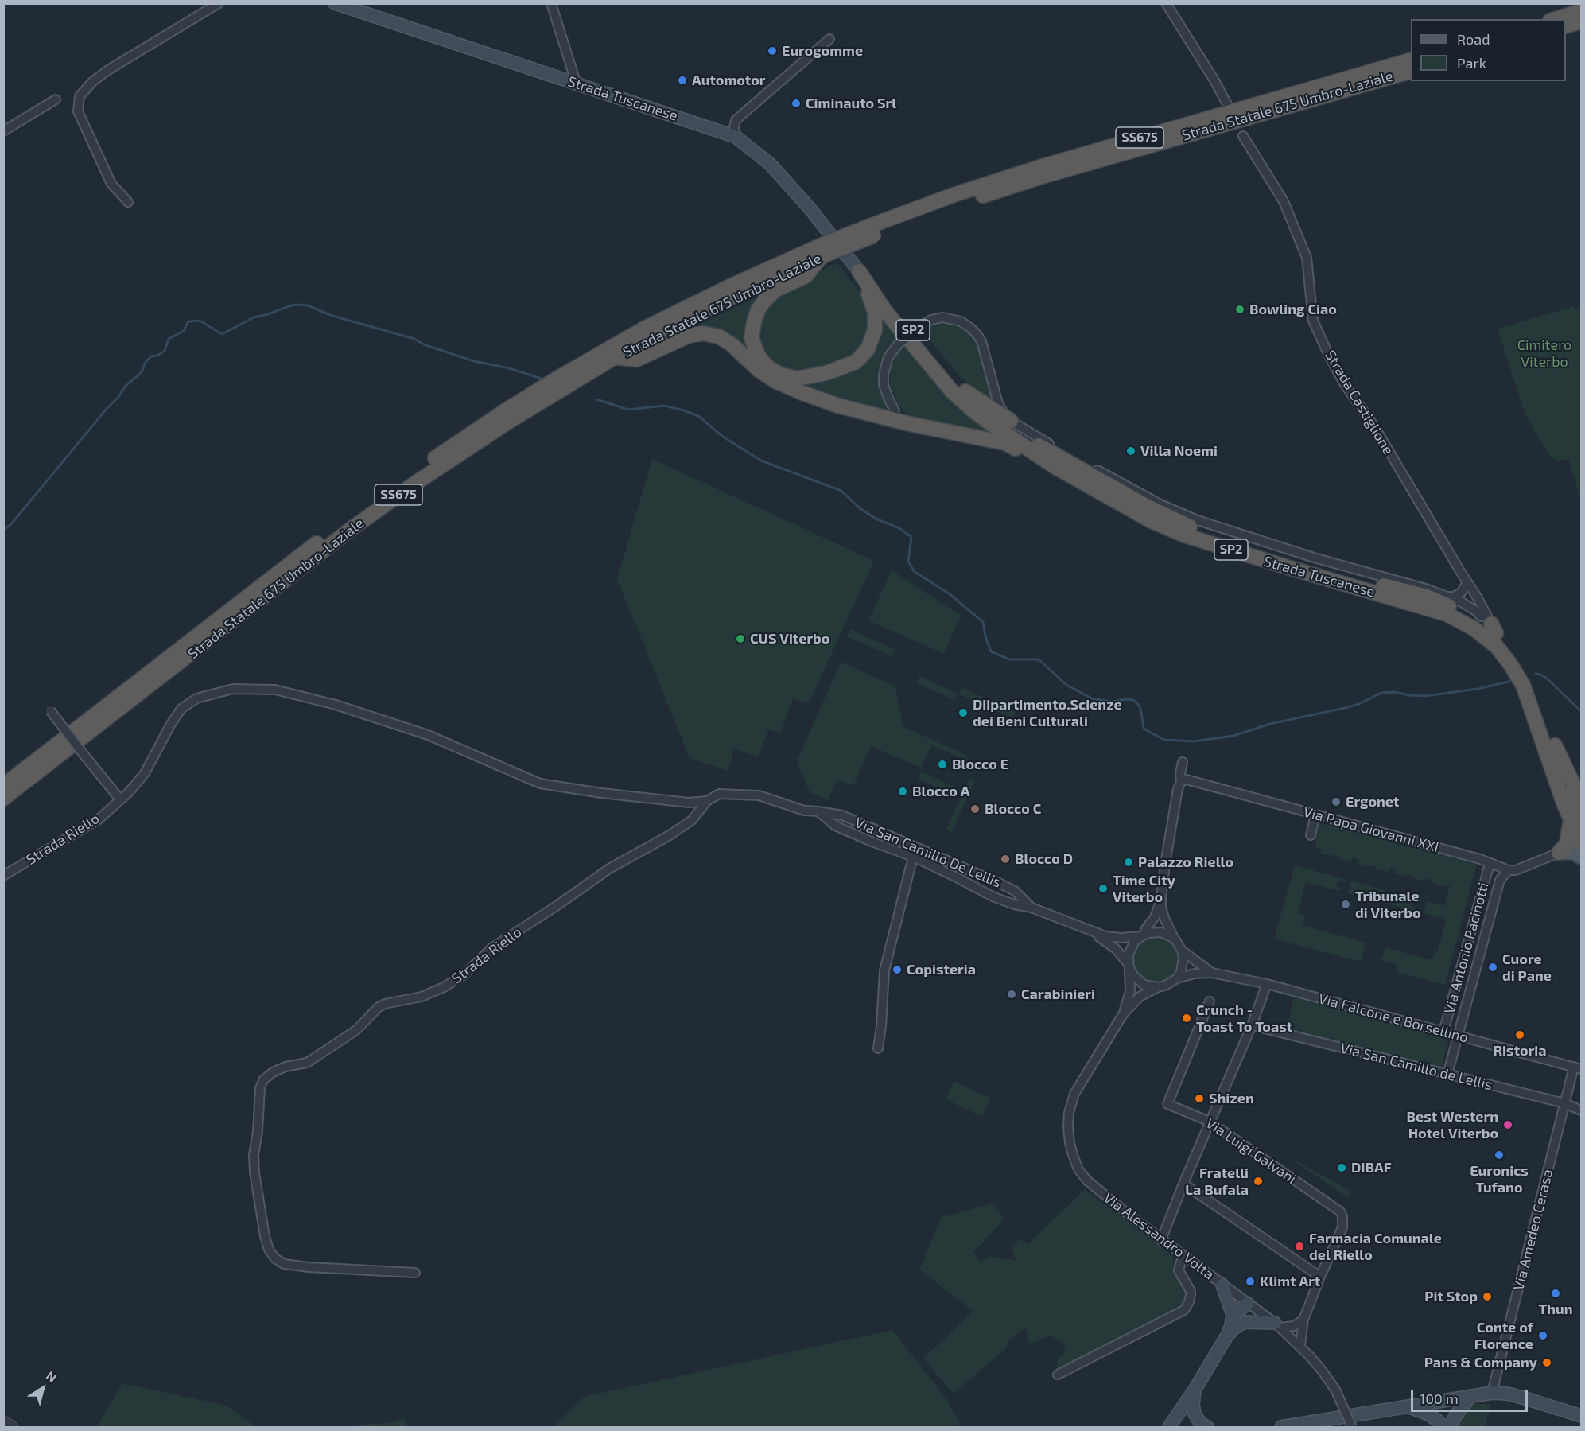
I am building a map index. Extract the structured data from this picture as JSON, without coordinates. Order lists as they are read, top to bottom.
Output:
{
  "streets": {
    "highway": [
      "Strada Tuscanese",
      "Strada Statale 675 Umbro-Laziale",
      "SS675",
      "SP2"
    ],
    "street": [
      "Strada Castiglione",
      "Via Papa Giovanni XXI",
      "Strada Riello",
      "Via San Camillo De Lellis",
      "Via Antonio Pacinotti",
      "Via Falcone e Borsellino",
      "Via San Camillo de Lellis",
      "Via Luigi Galvani",
      "Via Amedeo Cerasa",
      "Via Alessandro Volta"
    ]
  },
  "crossings": [
    ["Strada Tuscanese", "SP2"],
    ["Strada Tuscanese", "Strada Castiglione"],
    ["Via Papa Giovanni XXI", "Via Antonio Pacinotti"],
    ["Strada Riello", "Via San Camillo De Lellis"],
    ["Via San Camillo De Lellis", "Via Falcone e Borsellino"],
    ["Via San Camillo De Lellis", "Via Alessandro Volta"],
    ["Via Antonio Pacinotti", "Via Falcone e Borsellino"],
    ["Via Antonio Pacinotti", "Via San Camillo de Lellis"],
    ["Via Falcone e Borsellino", "Via Amedeo Cerasa"],
    ["Via Falcone e Borsellino", "Via Alessandro Volta"],
    ["Via San Camillo de Lellis", "Via Amedeo Cerasa"],
    ["Via Luigi Galvani", "Via Alessandro Volta"]
  ],
  "parks": ["Cimitero Viterbo"],
  "places": [
    "Eurogomme",
    "Automotor",
    "Ciminauto Srl",
    "Bowling Ciao",
    "Villa Noemi",
    "CUS Viterbo",
    "Diipartimento.Scienze dei Beni Culturali",
    "Blocco E",
    "Blocco A",
    "Ergonet",
    "Blocco C",
    "Blocco D",
    "Palazzo Riello",
    "Time City Viterbo",
    "Tribunale di Viterbo",
    "Cuore di Pane",
    "Copisteria",
    "Carabinieri",
    "Crunch - Toast To Toast",
    "Ristoria",
    "Shizen",
    "Best Western Hotel Viterbo",
    "Euronics Tufano",
    "DIBAF",
    "Fratelli La Bufala",
    "Farmacia Comunale del Riello",
    "Klimt Art",
    "Thun",
    "Pit Stop",
    "Conte of Florence",
    "Pans & Company"
  ],
  "legend": ["Road", "Park"],
  "scale_bar": "100 m",
  "north": "top right"
}
